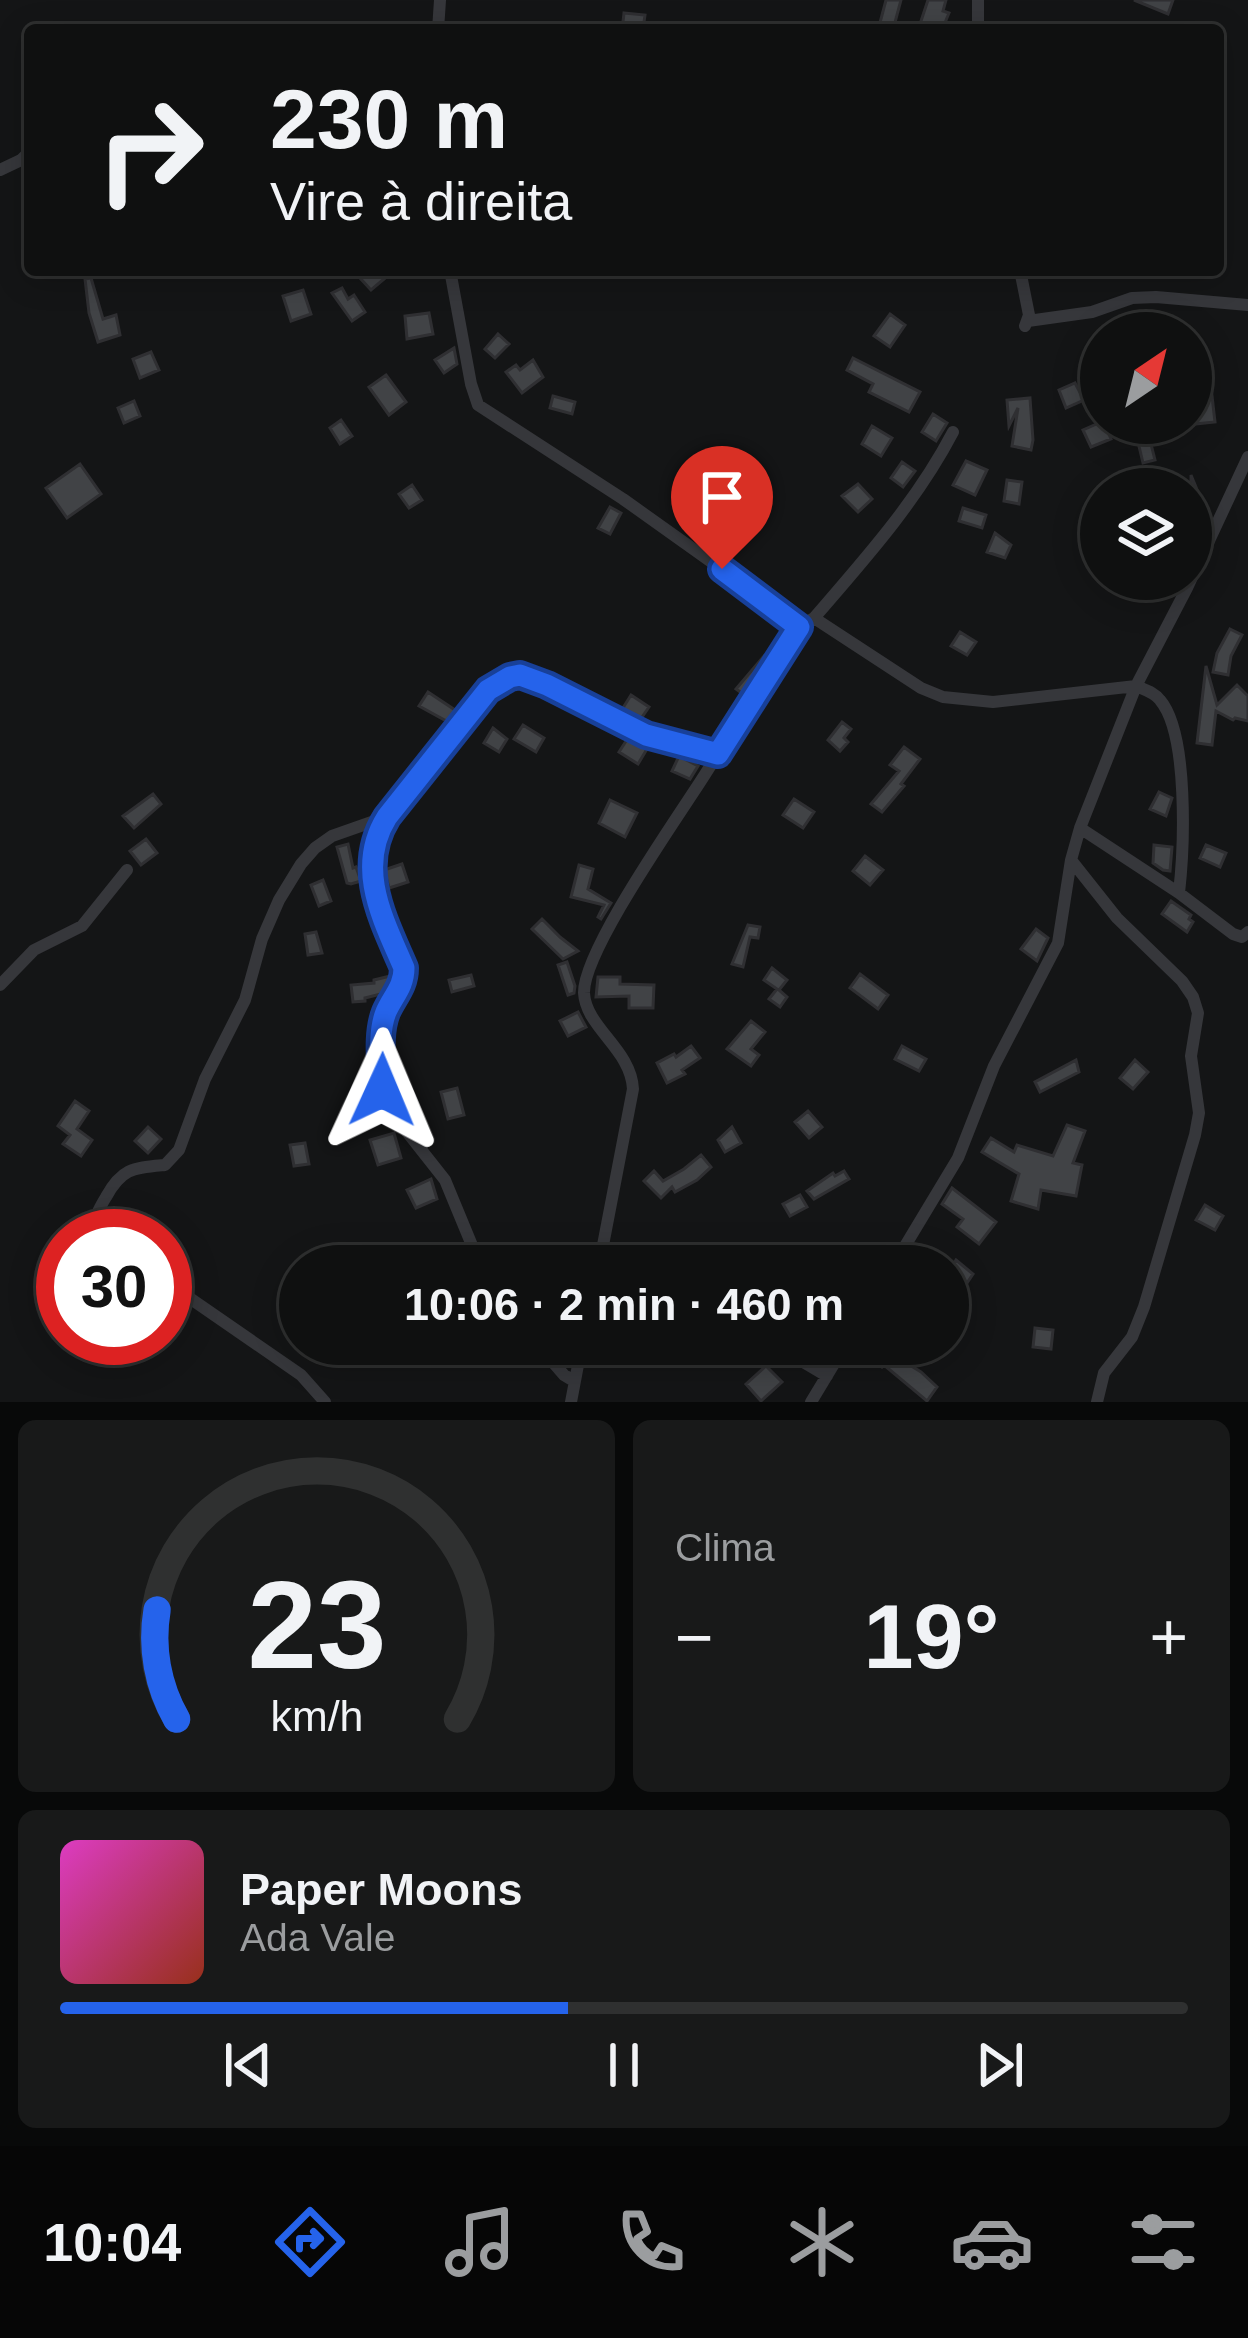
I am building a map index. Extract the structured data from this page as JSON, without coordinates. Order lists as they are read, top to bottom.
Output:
{
  "north": "top right",
  "page": {
    "turn": ["230 m", "Vire à direita"],
    "limit": "30",
    "trip": "10:06 · 2 min · 460 m",
    "tile": "Clima",
    "heat": ["−", "19°", "+"],
    "song": ["Paper Moons", "Ada Vale"],
    "tabs": "10:04",
    "gauge": ["23", "km/h"]
  }
}
